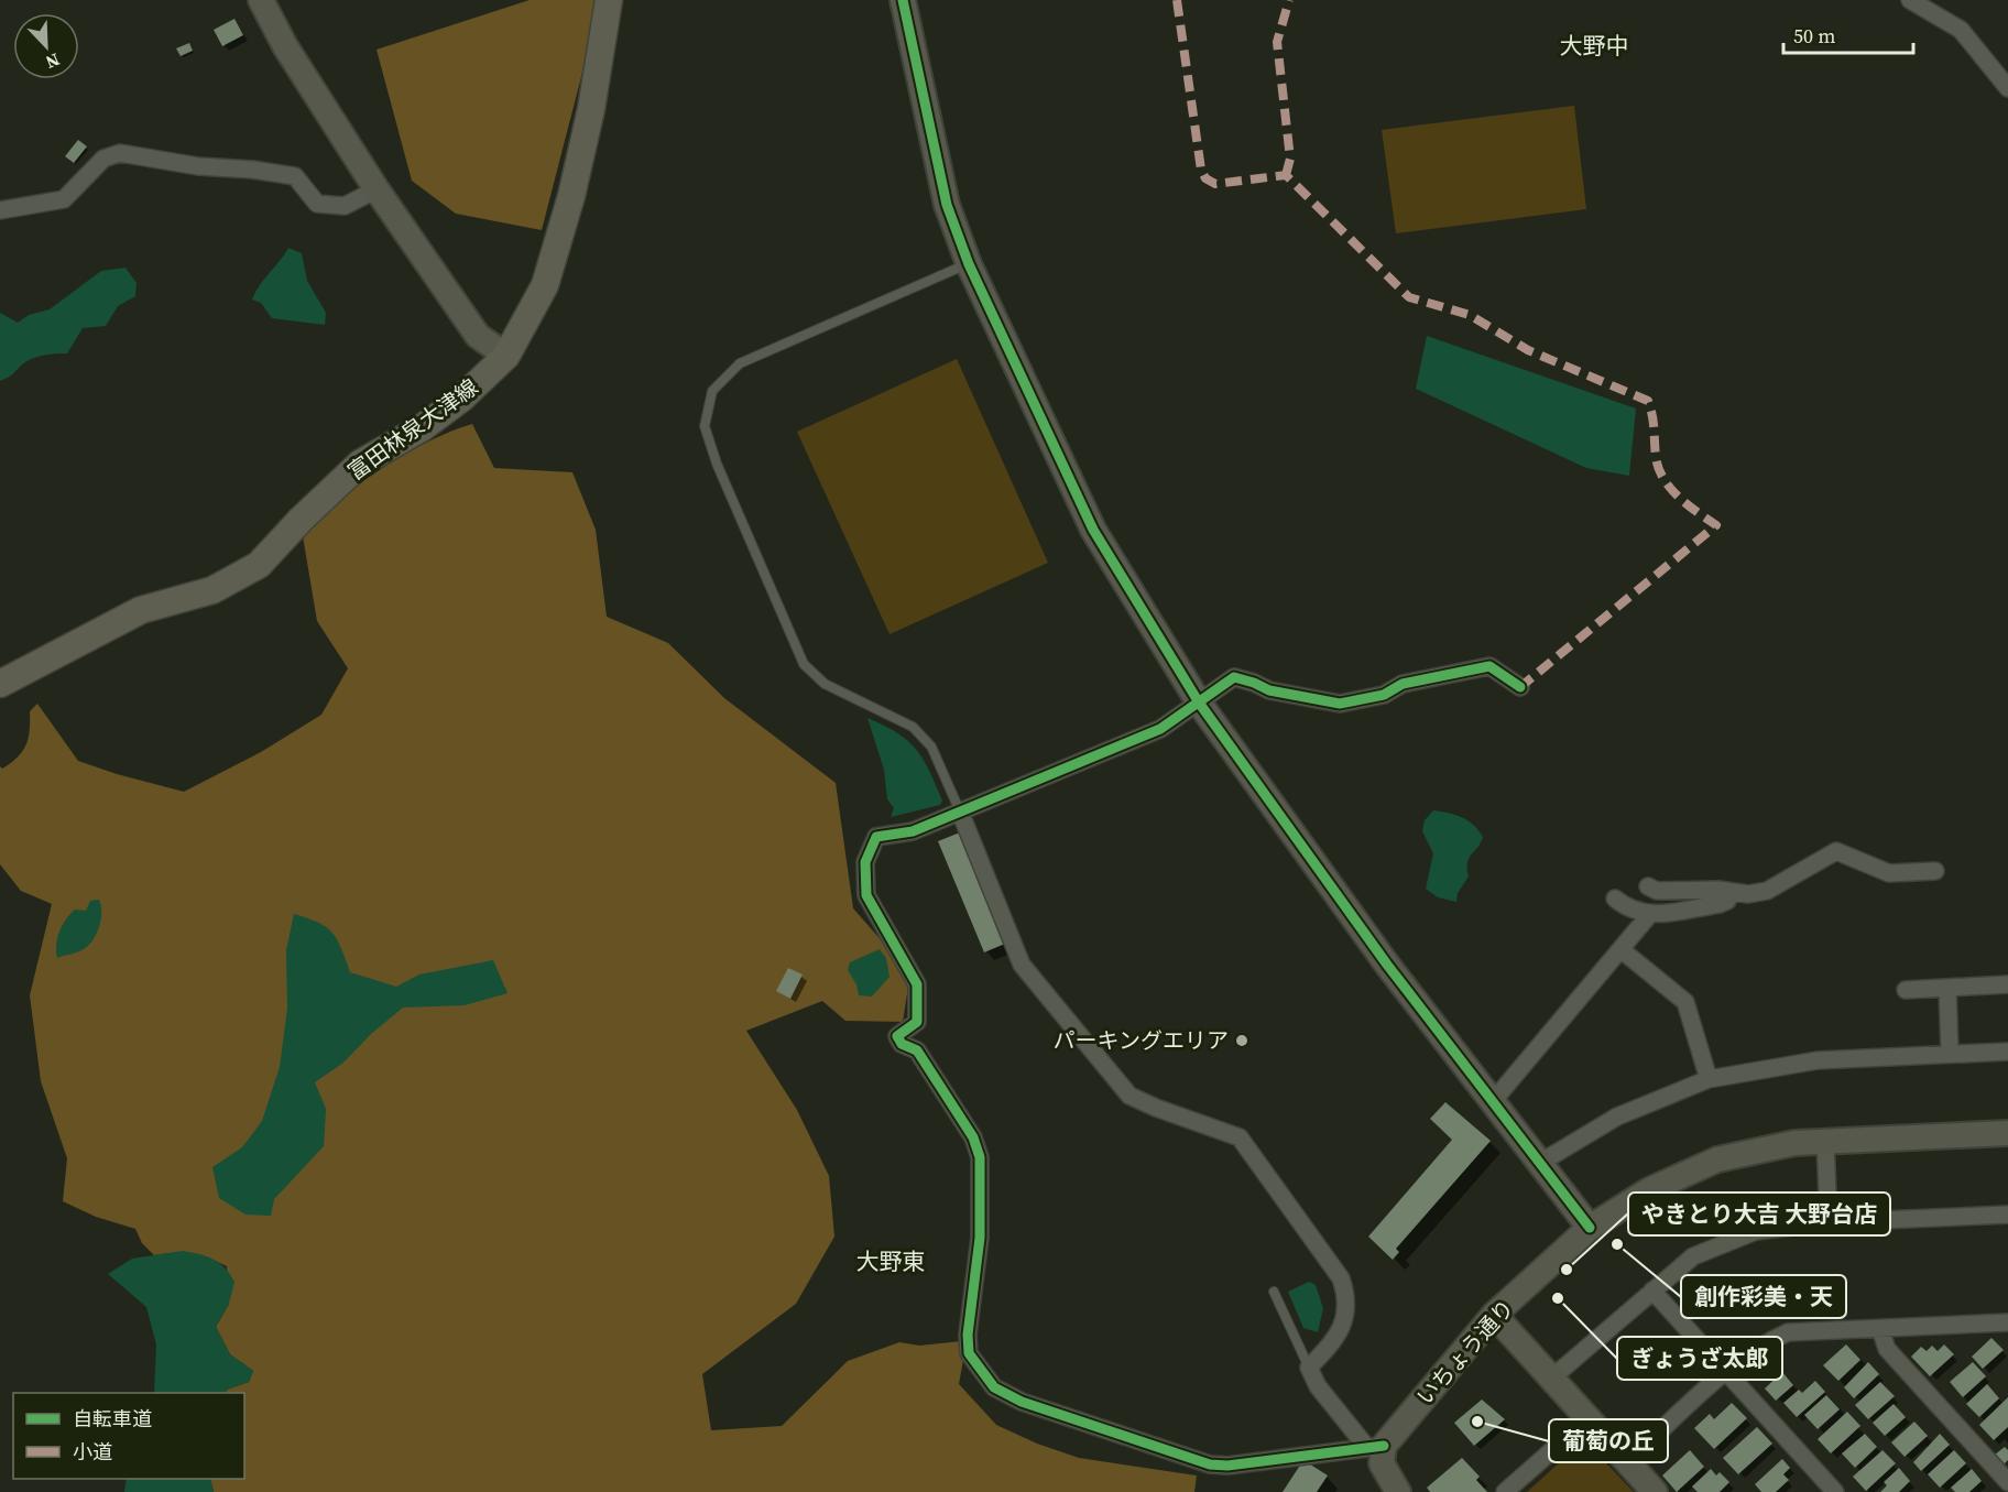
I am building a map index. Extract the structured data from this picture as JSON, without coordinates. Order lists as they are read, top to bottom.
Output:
{
  "streets": {
    "main road": ["富田林泉大津線"],
    "street": ["いちょう通り"]
  },
  "districts": ["大野中", "大野東"],
  "places": [
    "パーキングエリア",
    "創作彩美・天",
    "やきとり大吉 大野台店",
    "ぎょうざ太郎",
    "葡萄の丘"
  ],
  "legend": ["自転車道", "小道"],
  "scale_bar": "50 m",
  "north": "bottom right"
}
